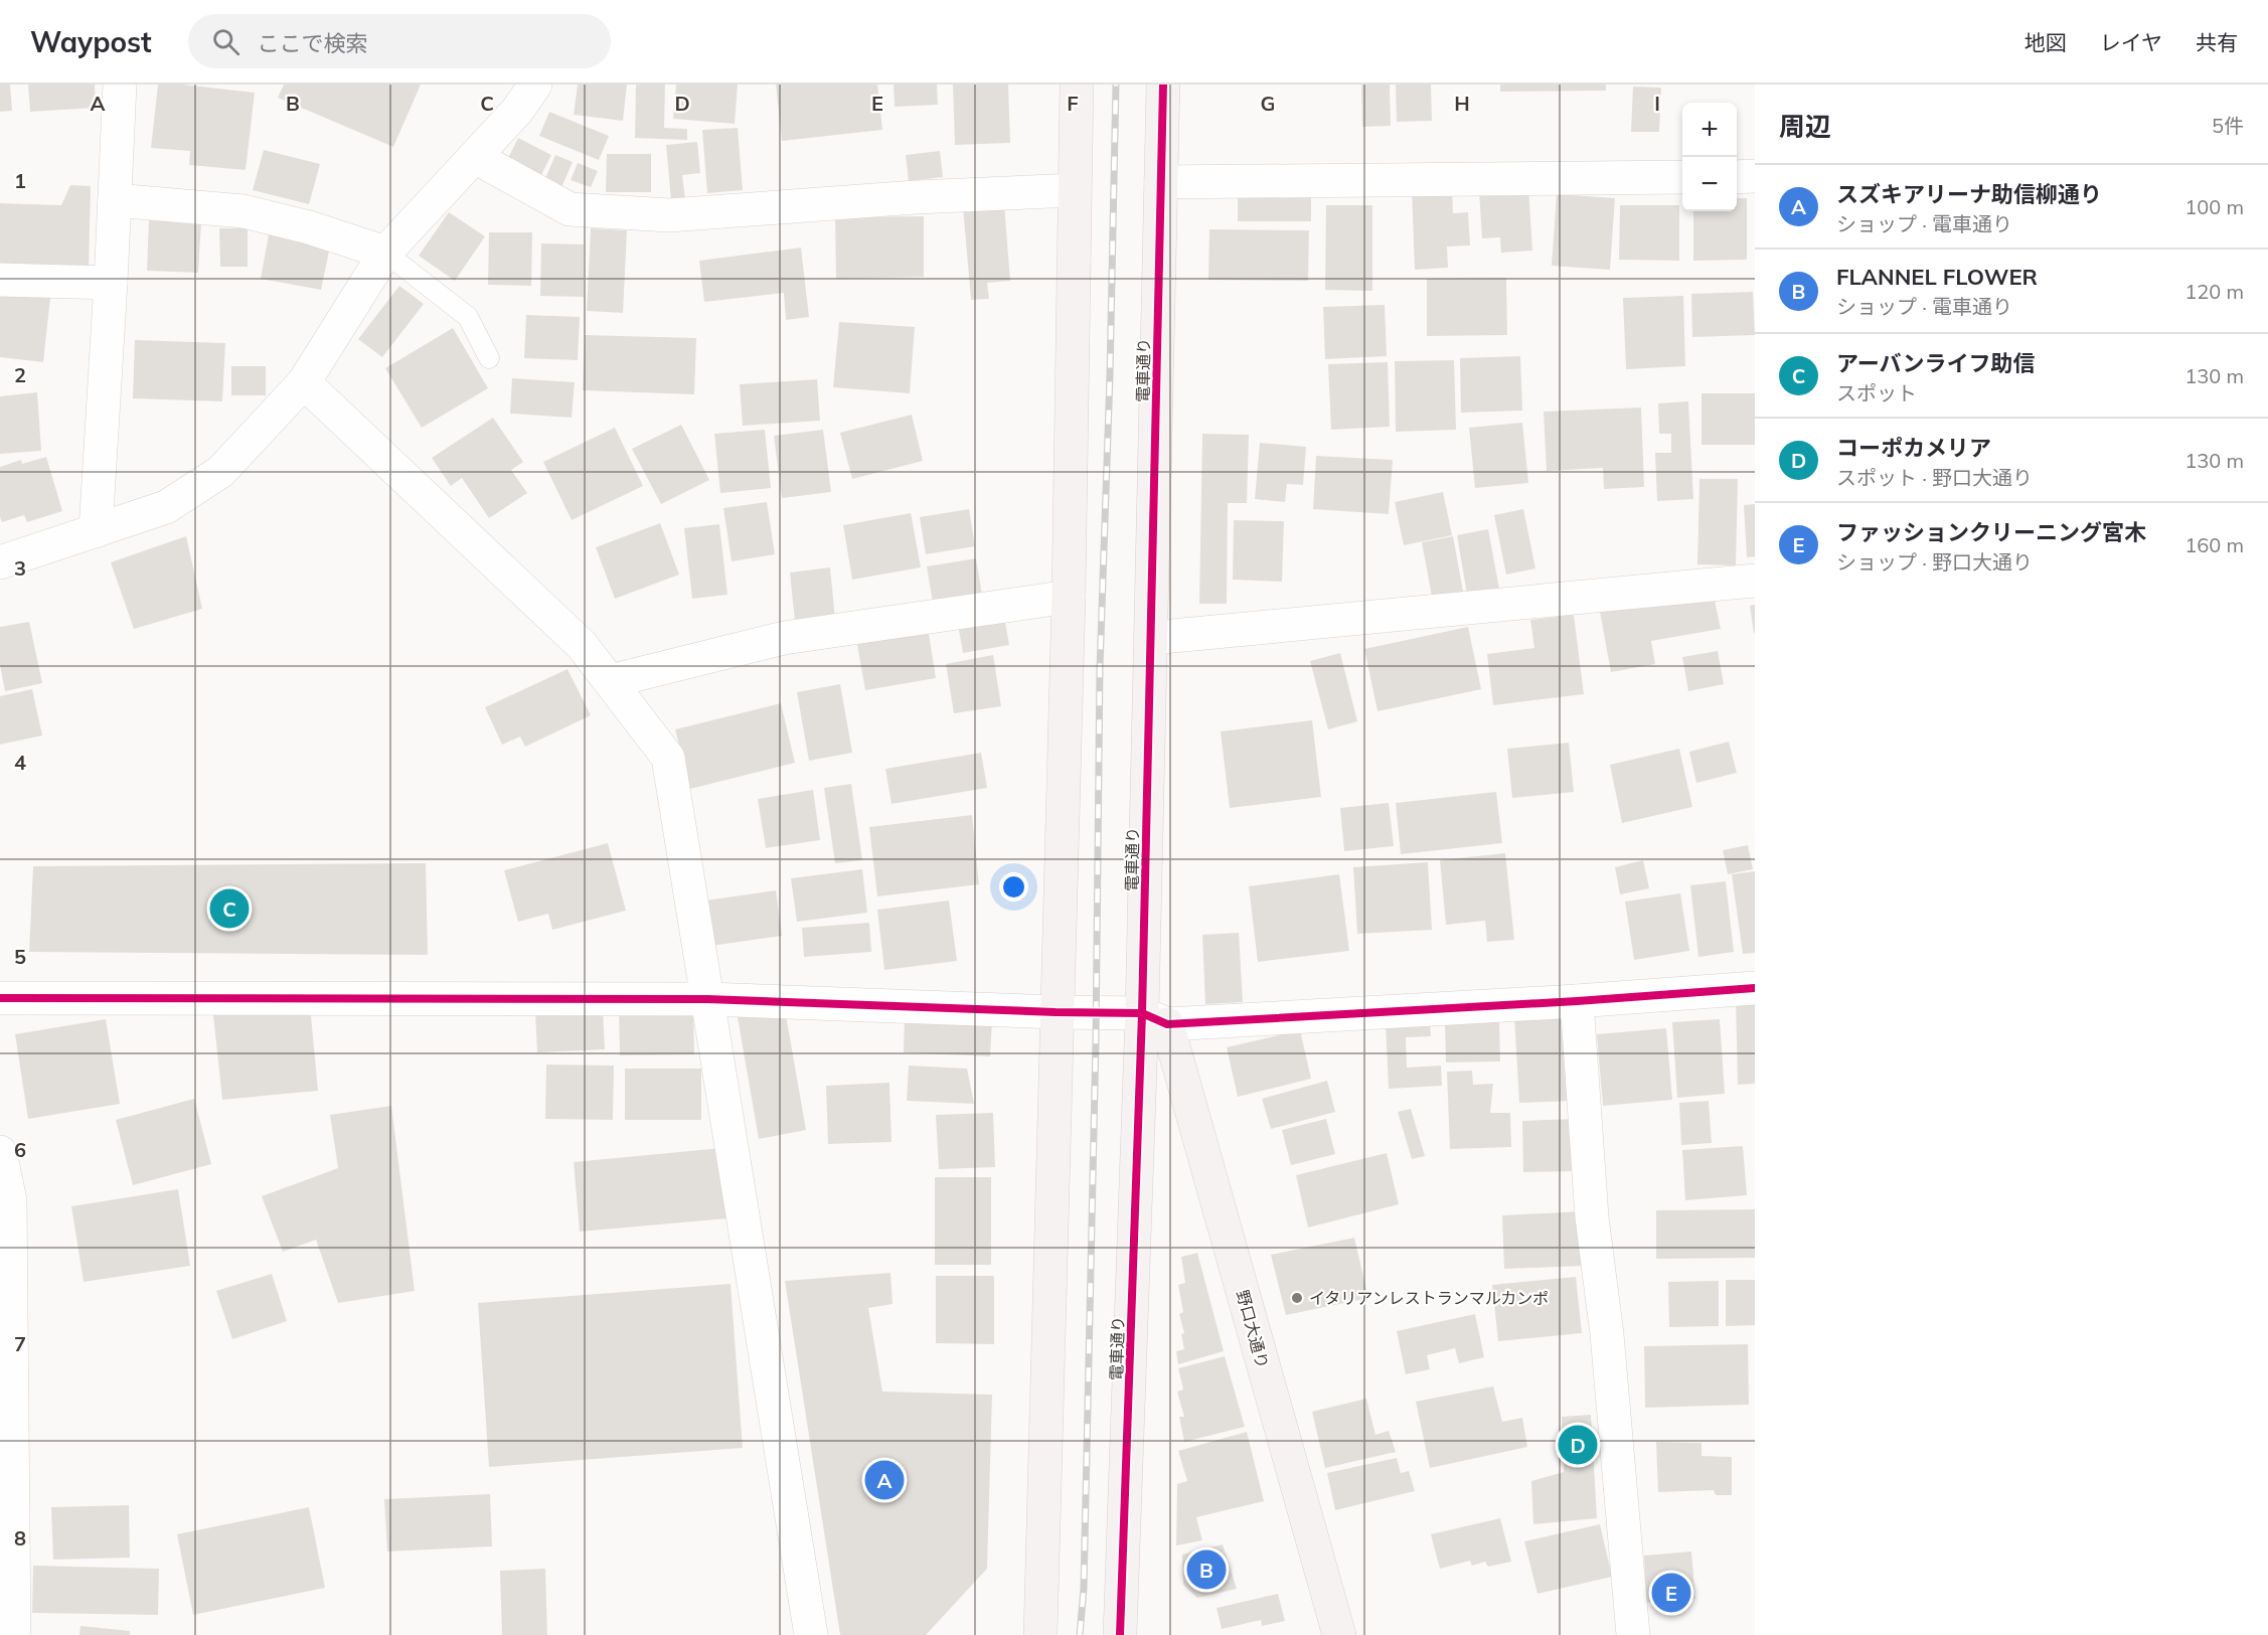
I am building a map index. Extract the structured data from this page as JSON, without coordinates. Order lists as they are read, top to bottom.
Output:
{
  "streets": {
    "street": ["電車通り", "野口大通り"]
  },
  "crossings": [
    ["電車通り", "野口大通り"]
  ],
  "places": ["イタリアンレストランマルカンポ"],
  "page": {
    "header": "Waypost",
    "search": "ここで検索",
    "nav": ["地図", "レイヤ", "共有"],
    "heading": ["周辺", "5件"],
    "map_buttons": ["+", "−"],
    "list": [
      {
        "mark": "A",
        "name": "スズキアリーナ助信柳通り",
        "note": "ショップ · 電車通り",
        "value": "100 m"
      },
      {
        "mark": "B",
        "name": "FLANNEL FLOWER",
        "note": "ショップ · 電車通り",
        "value": "120 m"
      },
      {
        "mark": "C",
        "name": "アーバンライフ助信",
        "note": "スポット",
        "value": "130 m"
      },
      {
        "mark": "D",
        "name": "コーポカメリア",
        "note": "スポット · 野口大通り",
        "value": "130 m"
      },
      {
        "mark": "E",
        "name": "ファッションクリーニング宮木",
        "note": "ショップ · 野口大通り",
        "value": "160 m"
      }
    ],
    "pins": [
      "C",
      "D",
      "A",
      "B",
      "E"
    ]
  },
  "grid": {
    "columns": [
      "A",
      "B",
      "C",
      "D",
      "E",
      "F",
      "G",
      "H",
      "I"
    ],
    "rows": [
      "1",
      "2",
      "3",
      "4",
      "5",
      "6",
      "7",
      "8"
    ]
  }
}
